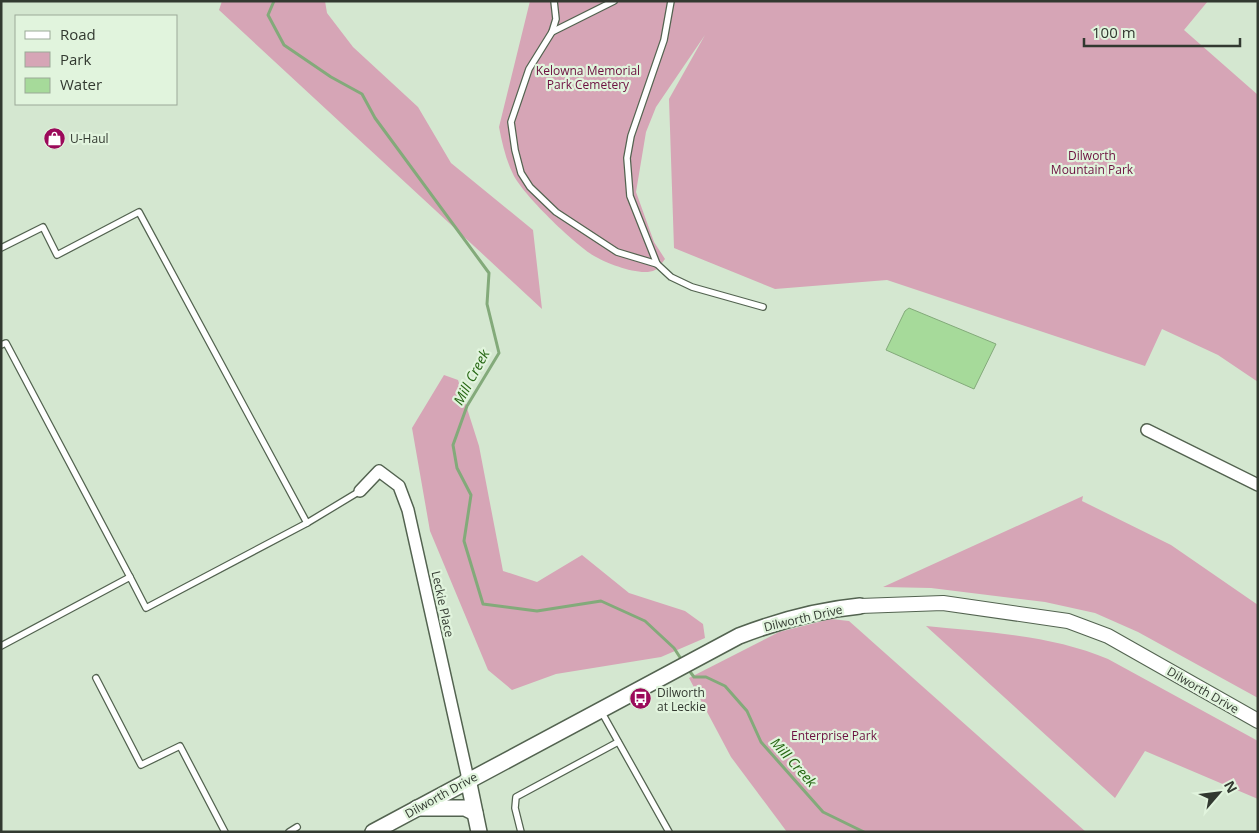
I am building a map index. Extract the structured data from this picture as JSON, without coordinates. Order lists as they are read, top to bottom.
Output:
{
  "streets": {
    "main road": ["Dilworth Drive"],
    "street": ["Leckie Place"]
  },
  "crossings": [
    ["Leckie Place", "Dilworth Drive"]
  ],
  "water": ["Mill Creek"],
  "parks": ["Kelowna Memorial Park Cemetery", "Dilworth Mountain Park", "Enterprise Park"],
  "places": {
    "shop": ["U-Haul"],
    "bus stop": ["Dilworth at Leckie"]
  },
  "legend": ["Road", "Park", "Water"],
  "scale_bar": "100 m",
  "north": "top right"
}
